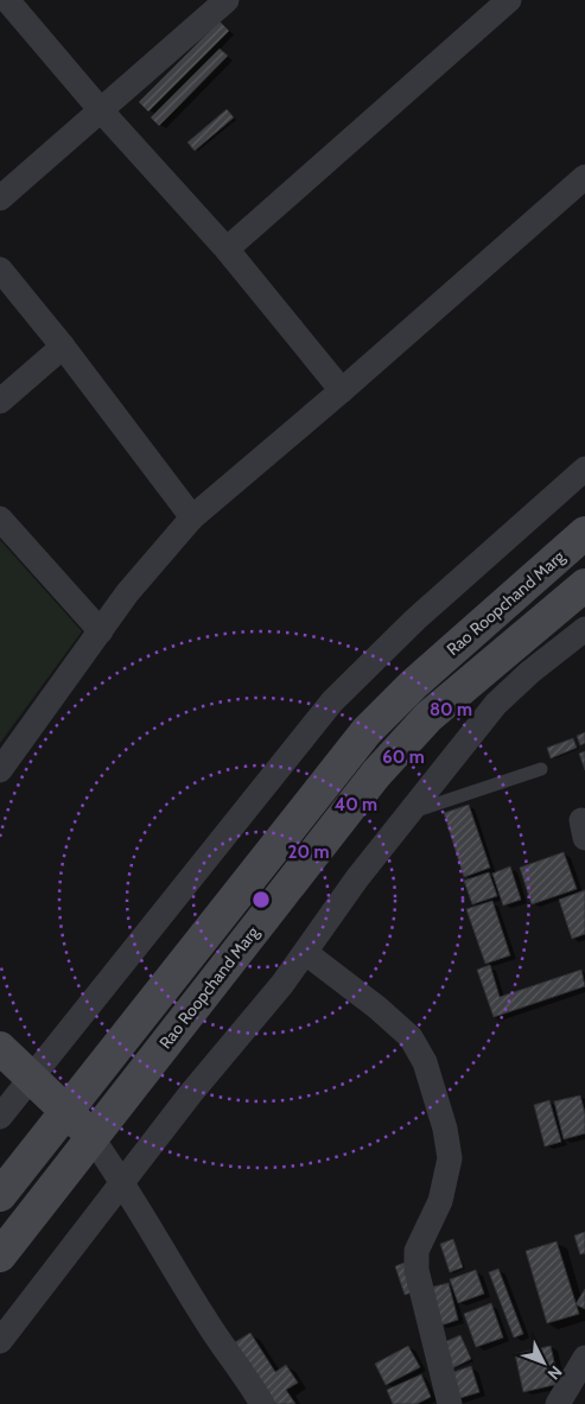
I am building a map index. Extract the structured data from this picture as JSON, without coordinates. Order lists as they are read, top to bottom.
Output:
{
  "streets": {
    "main road": ["Rao Roopchand Marg"]
  },
  "north": "bottom right",
  "rings": [
    "80 m",
    "60 m",
    "40 m",
    "20 m"
  ]
}
